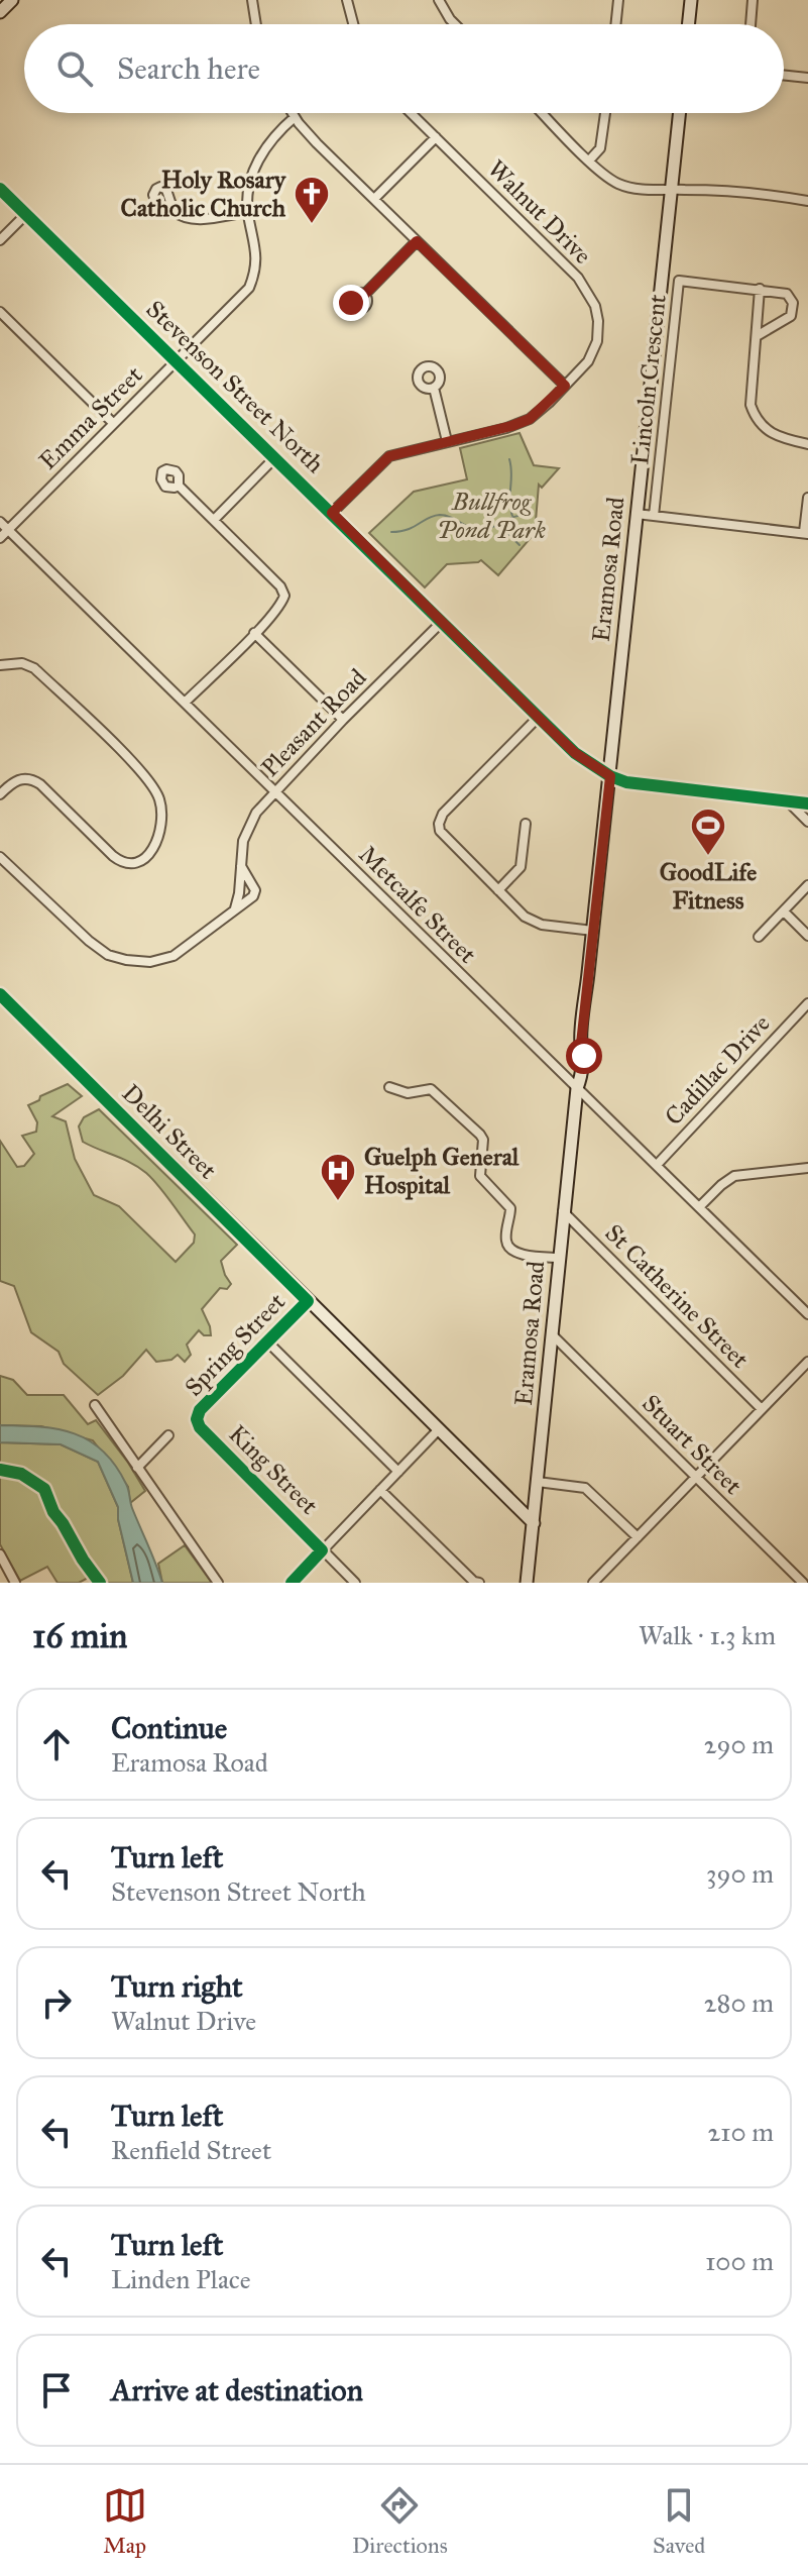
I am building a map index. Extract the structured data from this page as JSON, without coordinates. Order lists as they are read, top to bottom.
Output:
{
  "streets": {
    "main road": ["Stevenson Street North", "Eramosa Road", "Delhi Street"],
    "street": [
      "Walnut Drive",
      "Lincoln Crescent",
      "Emma Street",
      "Pleasant Road",
      "Metcalfe Street",
      "Cadillac Drive",
      "St Catherine Street",
      "Spring Street",
      "Stuart Street",
      "King Street"
    ]
  },
  "crossings": [
    ["Walnut Drive", "Stevenson Street North"],
    ["Stevenson Street North", "Emma Street"],
    ["Stevenson Street North", "Eramosa Road"],
    ["Stevenson Street North", "Pleasant Road"],
    ["Emma Street", "Metcalfe Street"],
    ["Eramosa Road", "Metcalfe Street"],
    ["Eramosa Road", "Delhi Street"],
    ["Eramosa Road", "St Catherine Street"],
    ["Eramosa Road", "Stuart Street"],
    ["Pleasant Road", "Metcalfe Street"],
    ["Metcalfe Street", "Cadillac Drive"],
    ["Delhi Street", "Spring Street"],
    ["Spring Street", "King Street"]
  ],
  "parks": ["Bullfrog Pond Park"],
  "places": {
    "church": ["Holy Rosary Catholic Church"],
    "sports": ["GoodLife Fitness"],
    "hospital": ["Guelph General Hospital"]
  },
  "page": {
    "search": "Search here",
    "heading": ["16 min", "Walk · 1.3 km"],
    "list": [
      ["Continue", "Eramosa Road", "290 m"],
      ["Turn left", "Stevenson Street North", "390 m"],
      ["Turn right", "Walnut Drive", "280 m"],
      ["Turn left", "Renfield Street", "210 m"],
      ["Turn left", "Linden Place", "100 m"],
      "Arrive at destination"
    ],
    "nav": ["Map", "Directions", "Saved"]
  }
}
